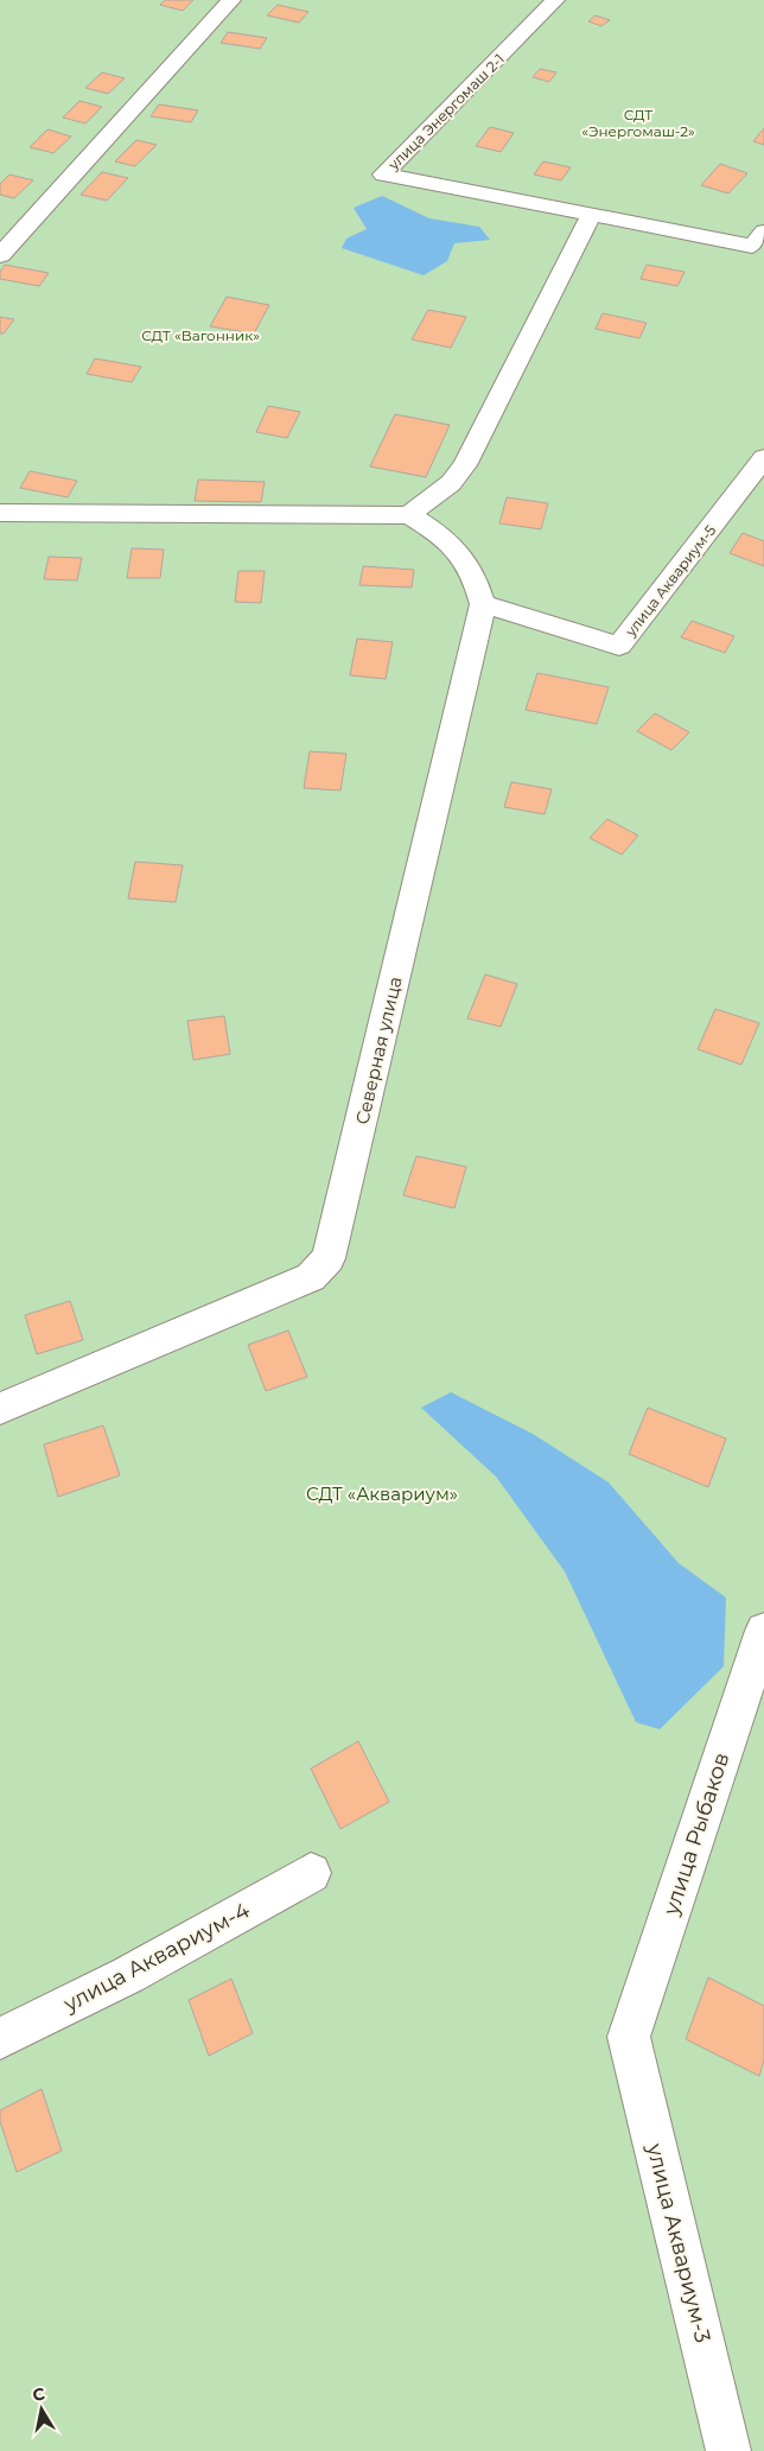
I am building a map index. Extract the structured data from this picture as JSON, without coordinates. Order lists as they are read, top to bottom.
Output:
{
  "streets": {
    "street": [
      "улица Энергомаш 2-1",
      "улица Аквариум-5",
      "Северная улица",
      "улица Рыбаков",
      "улица Аквариум-4",
      "улица Аквариум-3"
    ]
  },
  "crossings": [
    ["улица Аквариум-5", "Северная улица"],
    ["улица Рыбаков", "улица Аквариум-3"]
  ],
  "parks": ["СДТ «Энергомаш-2»", "СДТ «Вагонник»", "СДТ «Аквариум»"],
  "north": "top"
}
